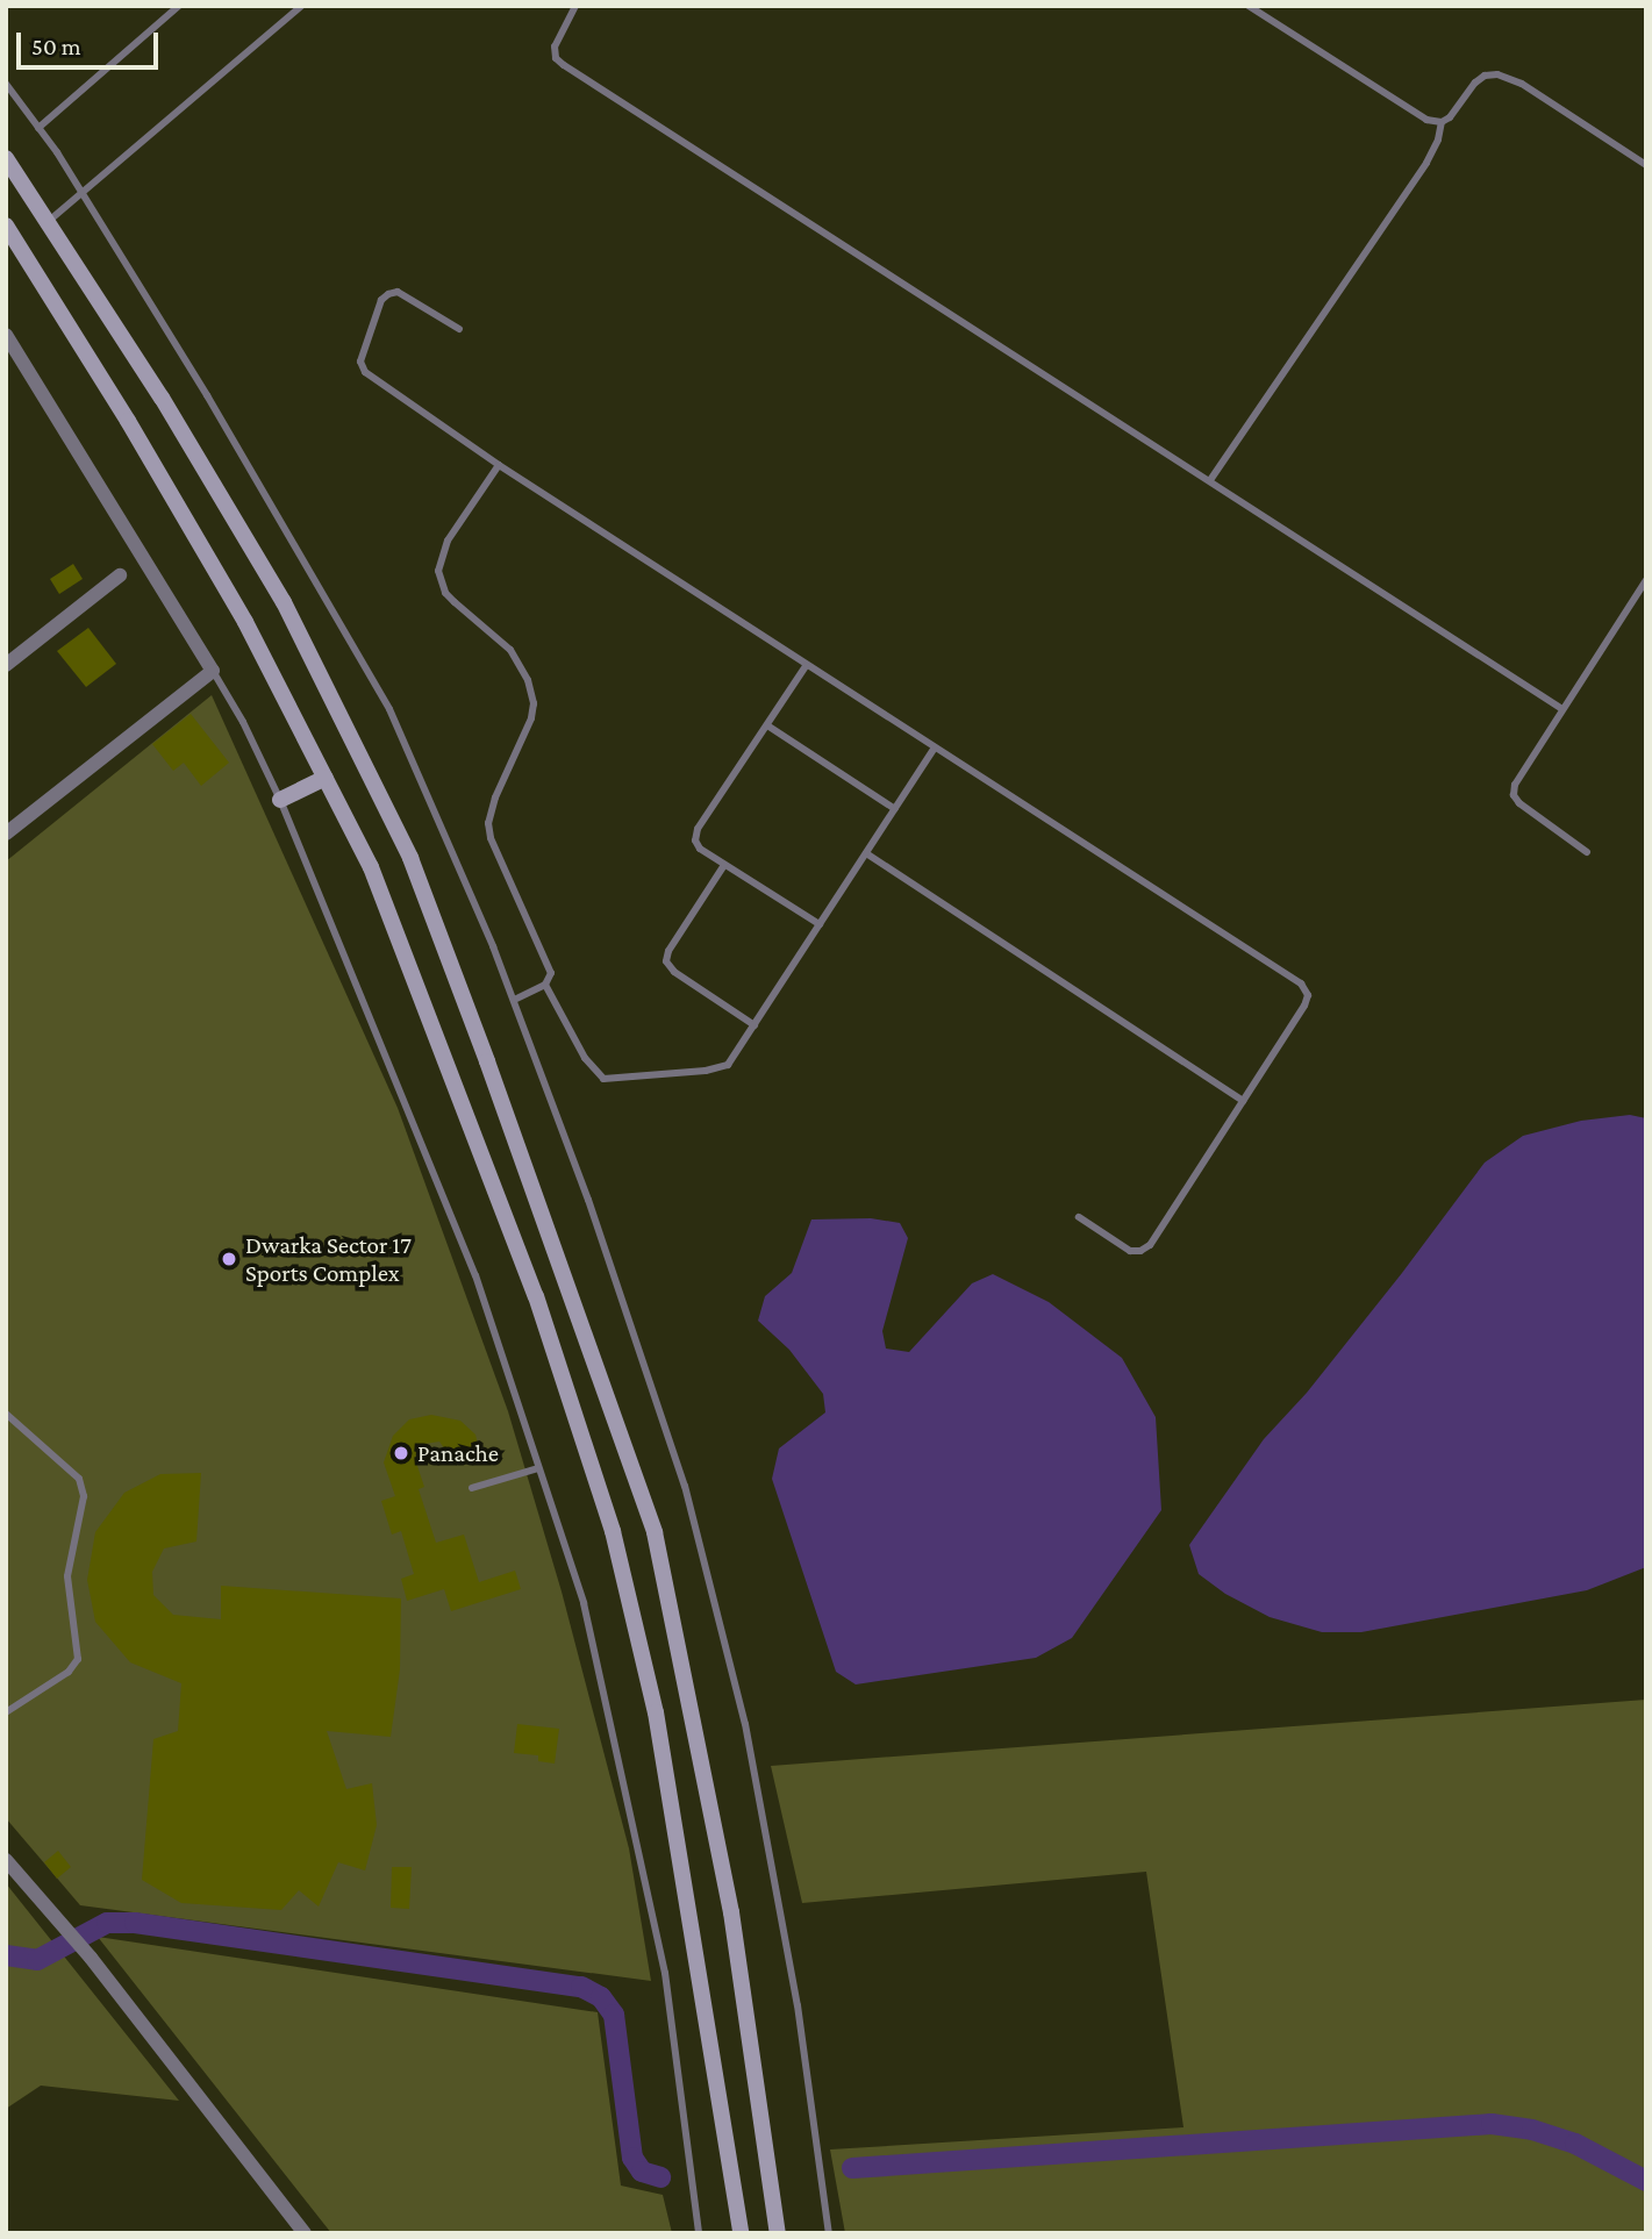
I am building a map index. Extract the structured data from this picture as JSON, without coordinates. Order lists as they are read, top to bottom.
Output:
{
  "places": ["Dwarka Sector 17 Sports Complex", "Panache"],
  "scale_bar": "50 m"
}
